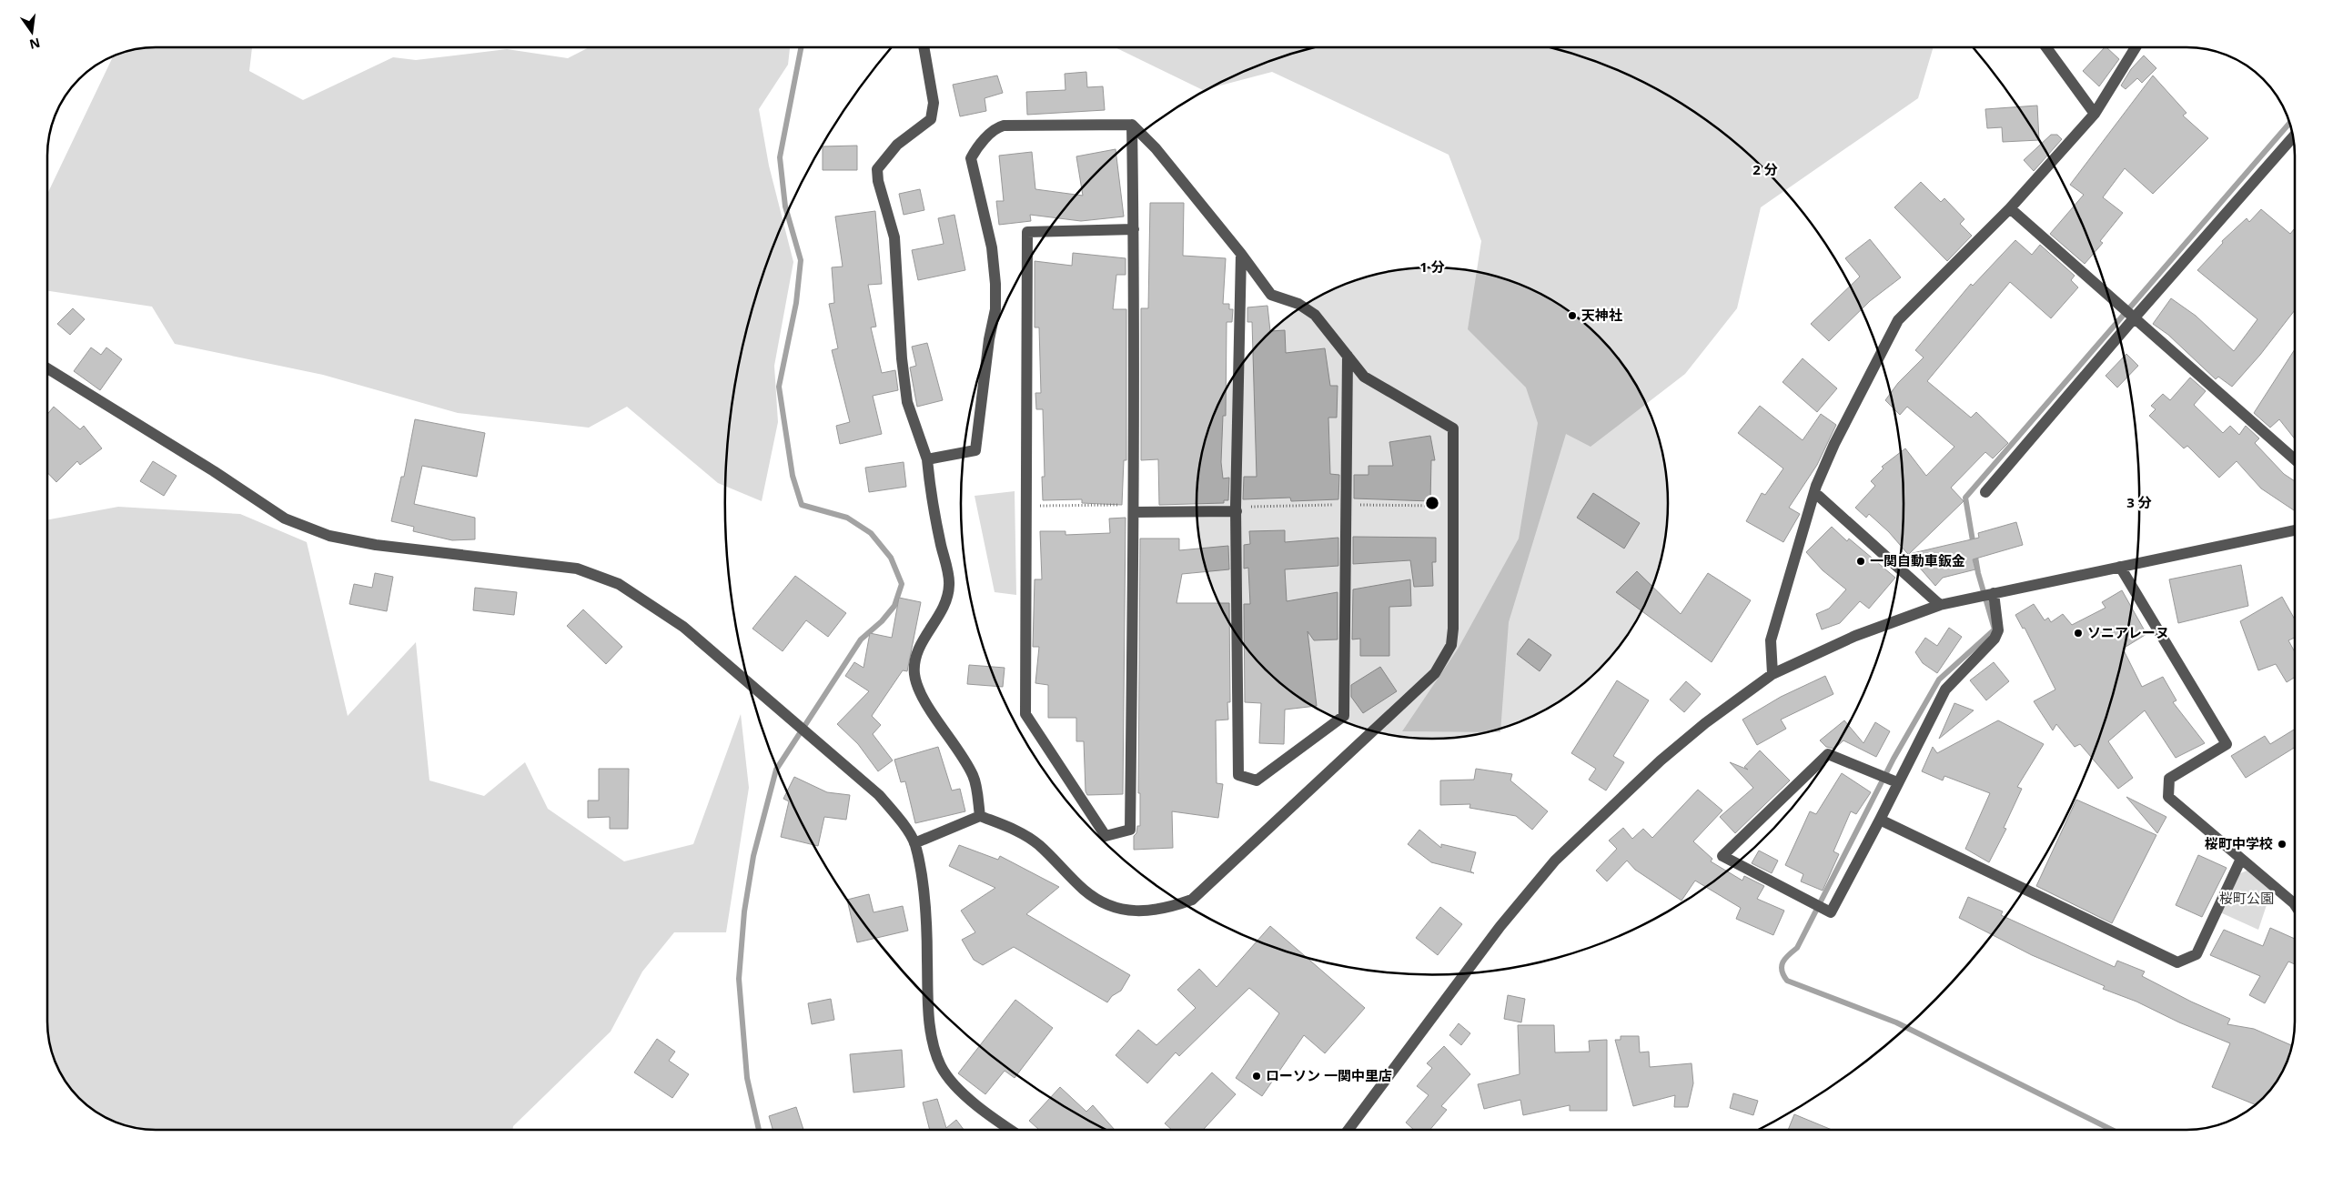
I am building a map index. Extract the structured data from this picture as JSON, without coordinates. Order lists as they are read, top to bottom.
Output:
{
  "parks": ["桜町公園"],
  "places": [
    "天神社",
    "一関自動車鈑金",
    "ソニアレーヌ",
    "桜町中学校",
    "ローソン 一関中里店"
  ],
  "north": "bottom",
  "rings": ["2 分", "1 分", "3 分"]
}
